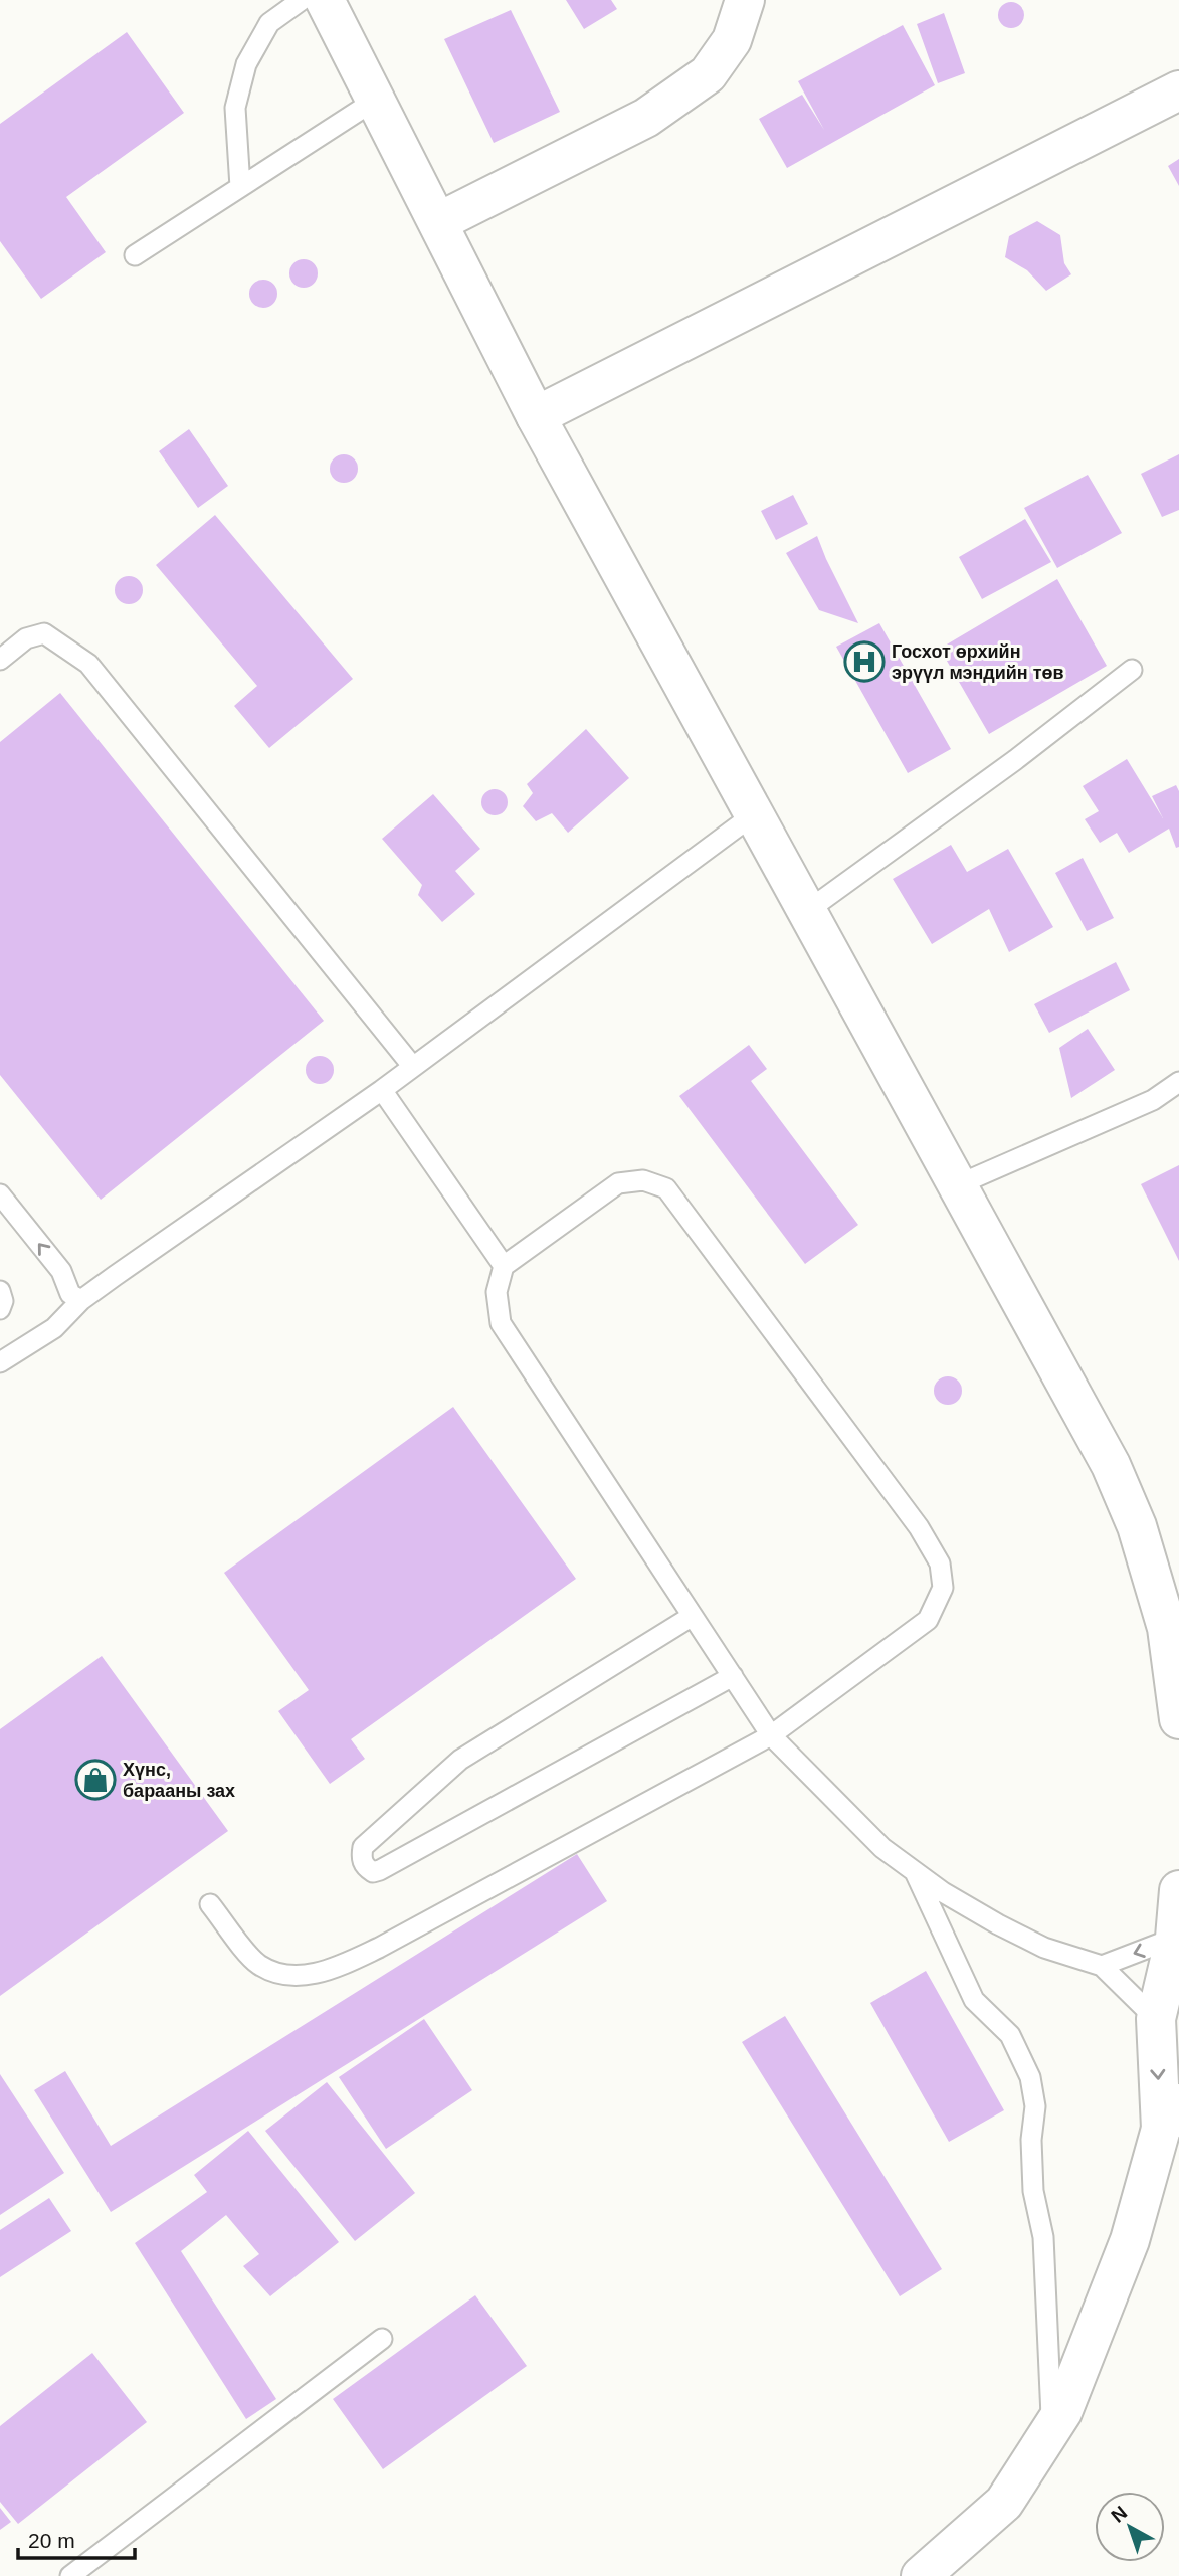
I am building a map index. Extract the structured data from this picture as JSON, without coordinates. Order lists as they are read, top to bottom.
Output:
{
  "places": {
    "hospital": ["Госхот өрхийн эрүүл мэндийн төв"],
    "shop": ["Хүнс, барааны зах"]
  },
  "scale_bar": "20 m",
  "north": "top left"
}
